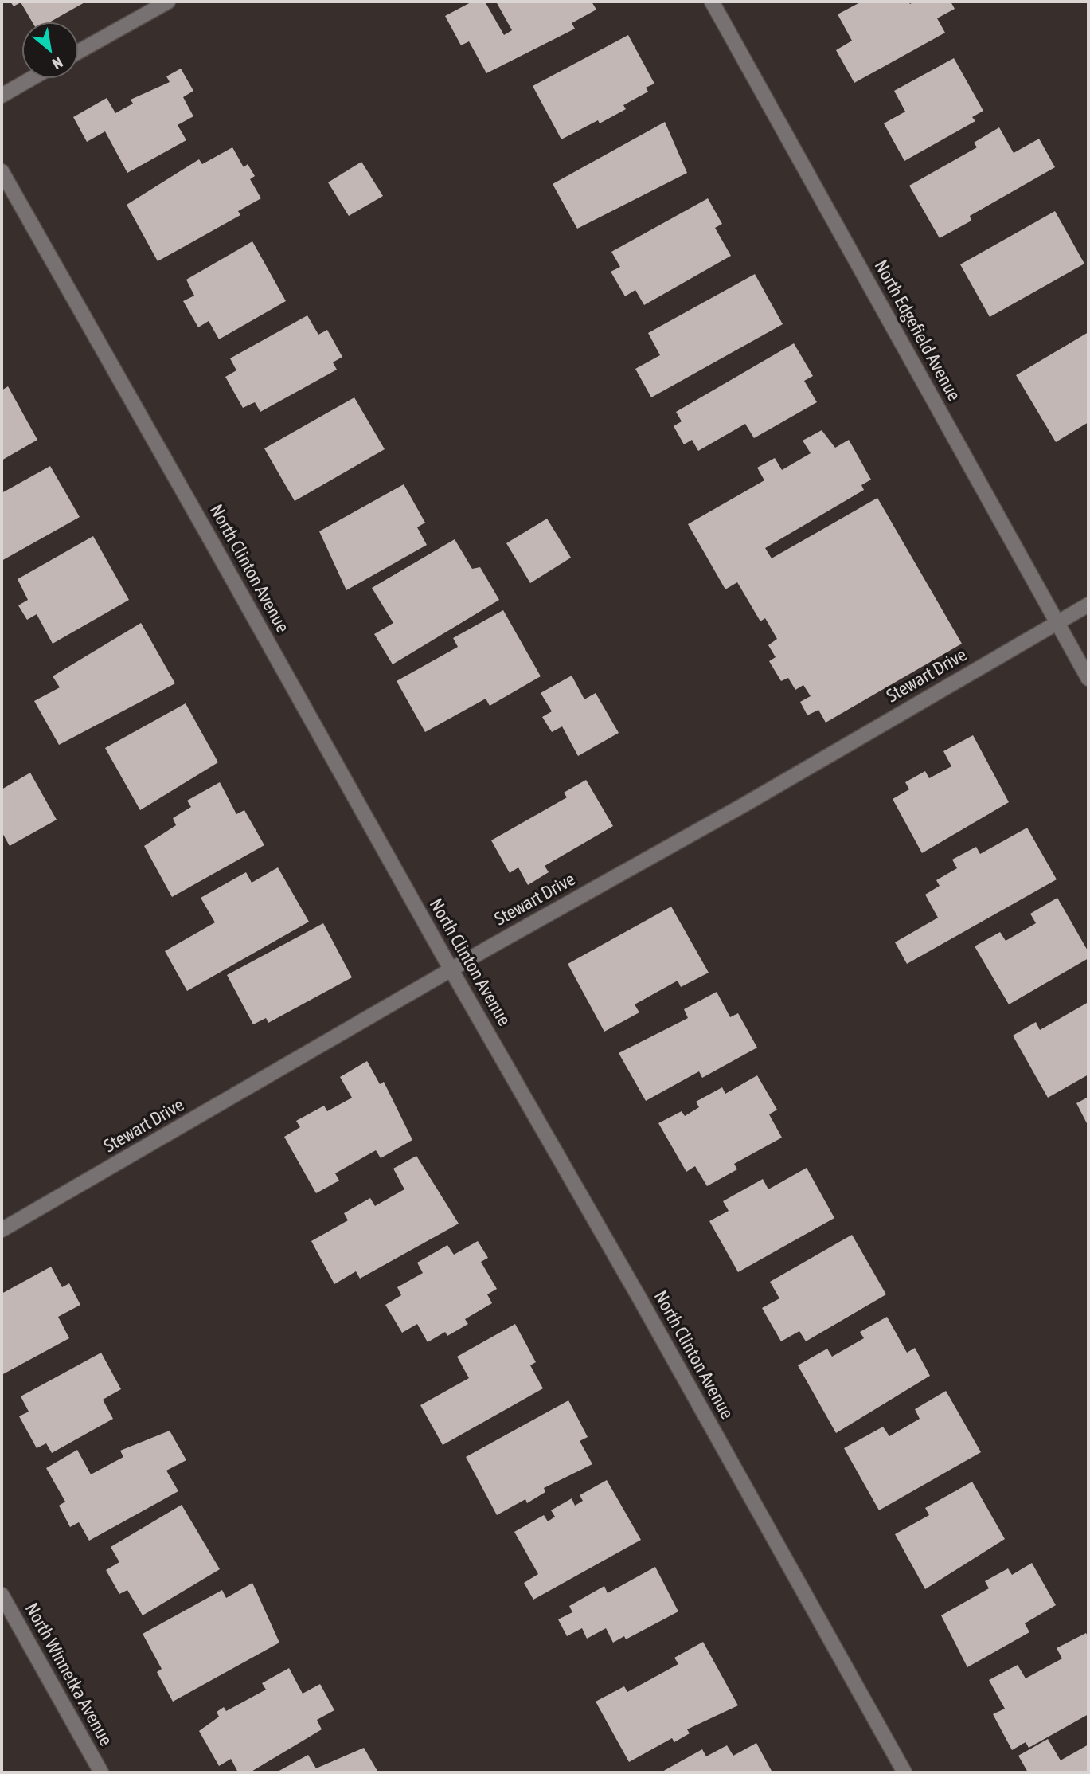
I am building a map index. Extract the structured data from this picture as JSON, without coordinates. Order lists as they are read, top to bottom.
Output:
{
  "streets": {
    "street": [
      "North Edgefield Avenue",
      "North Clinton Avenue",
      "Stewart Drive",
      "North Winnetka Avenue"
    ]
  },
  "crossings": [
    ["North Edgefield Avenue", "Stewart Drive"],
    ["North Clinton Avenue", "Stewart Drive"]
  ],
  "north": "bottom right"
}
